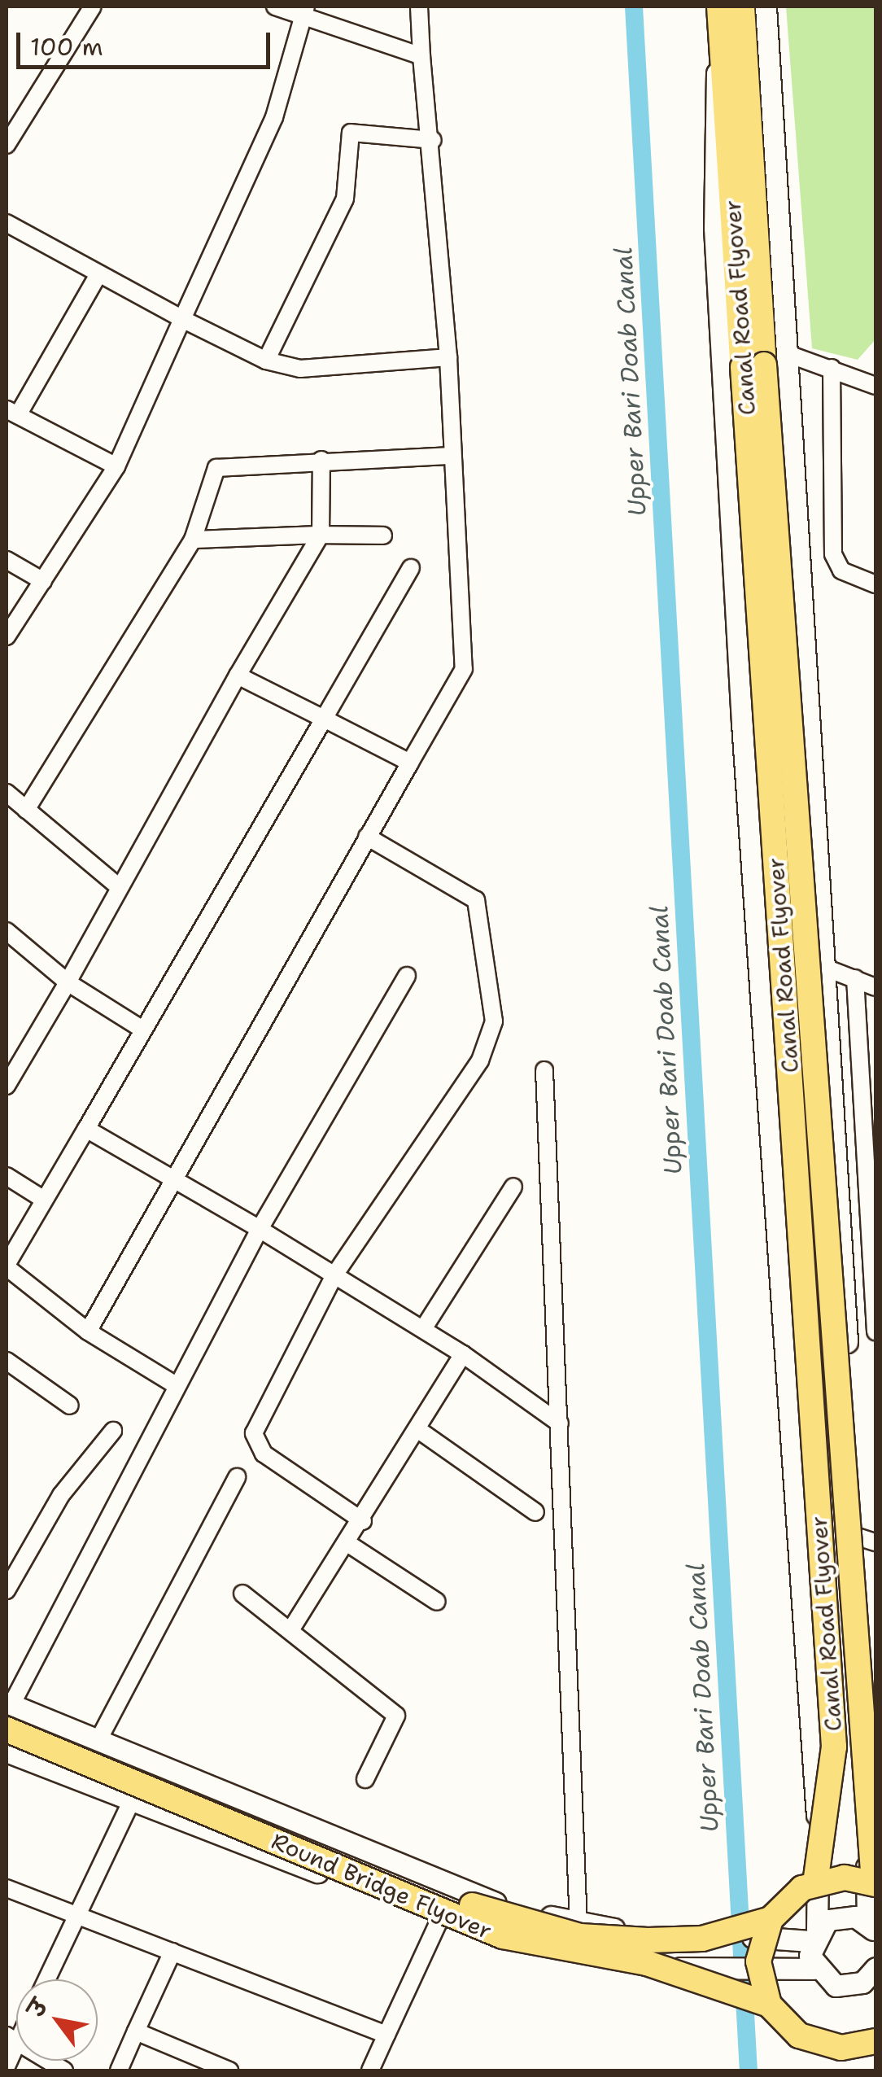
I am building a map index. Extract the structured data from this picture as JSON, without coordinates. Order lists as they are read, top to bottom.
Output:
{
  "streets": {
    "main road": ["Canal Road Flyover", "Round Bridge Flyover"]
  },
  "crossings": [
    ["Canal Road Flyover", "Round Bridge Flyover"]
  ],
  "water": ["Upper Bari Doab Canal"],
  "scale_bar": "100 m",
  "north": "top left"
}
